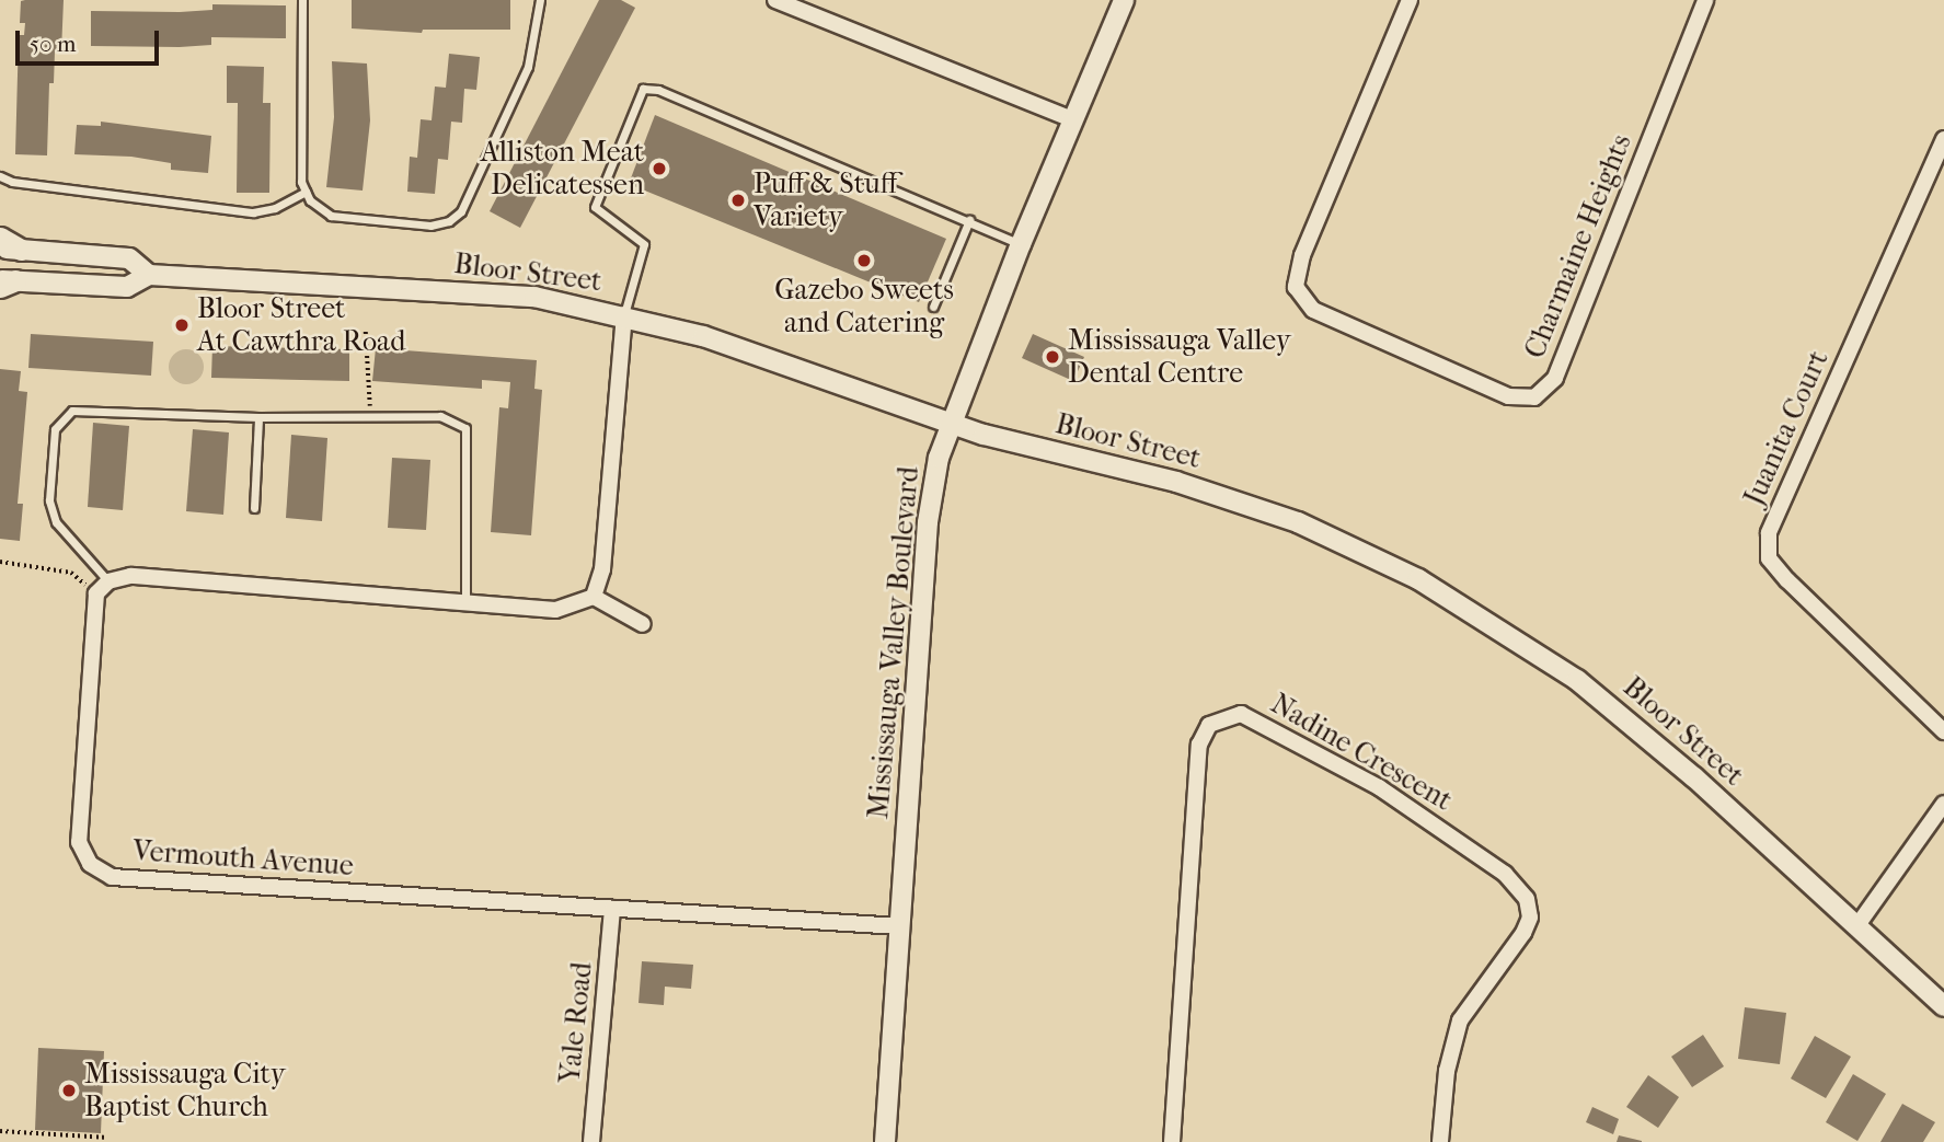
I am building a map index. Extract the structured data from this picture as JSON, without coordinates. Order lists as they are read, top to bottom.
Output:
{
  "streets": {
    "street": [
      "Charmaine Heights",
      "Bloor Street",
      "Juanita Court",
      "Mississauga Valley Boulevard",
      "Nadine Crescent",
      "Vermouth Avenue",
      "Yale Road"
    ]
  },
  "crossings": [
    ["Bloor Street", "Mississauga Valley Boulevard"],
    ["Mississauga Valley Boulevard", "Vermouth Avenue"],
    ["Vermouth Avenue", "Yale Road"]
  ],
  "places": [
    "Alliston Meat Delicatessen",
    "Puff & Stuff Variety",
    "Gazebo Sweets and Catering",
    "Bloor Street At Cawthra Road",
    "Mississauga Valley Dental Centre",
    "Mississauga City Baptist Church"
  ],
  "scale_bar": "50 m"
}
